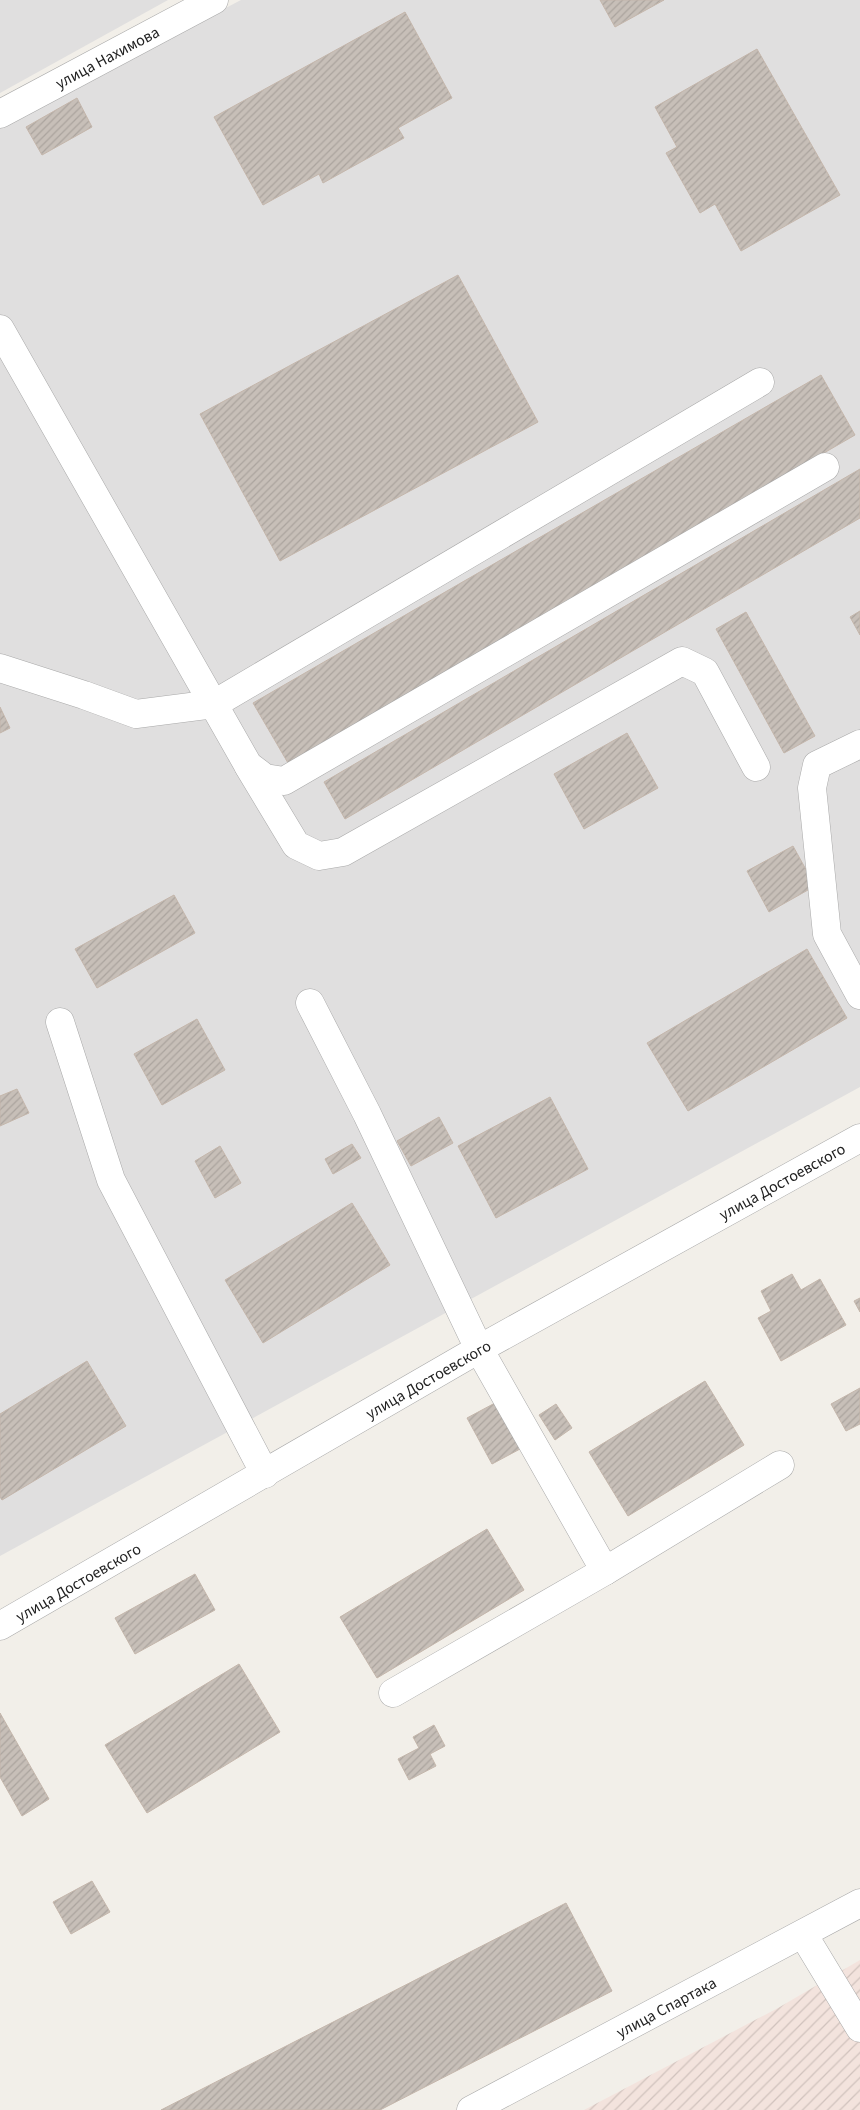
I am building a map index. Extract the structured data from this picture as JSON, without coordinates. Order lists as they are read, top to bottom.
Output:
{
  "streets": {
    "street": ["улица Нахимова", "улица Достоевского", "улица Спартака"]
  }
}
